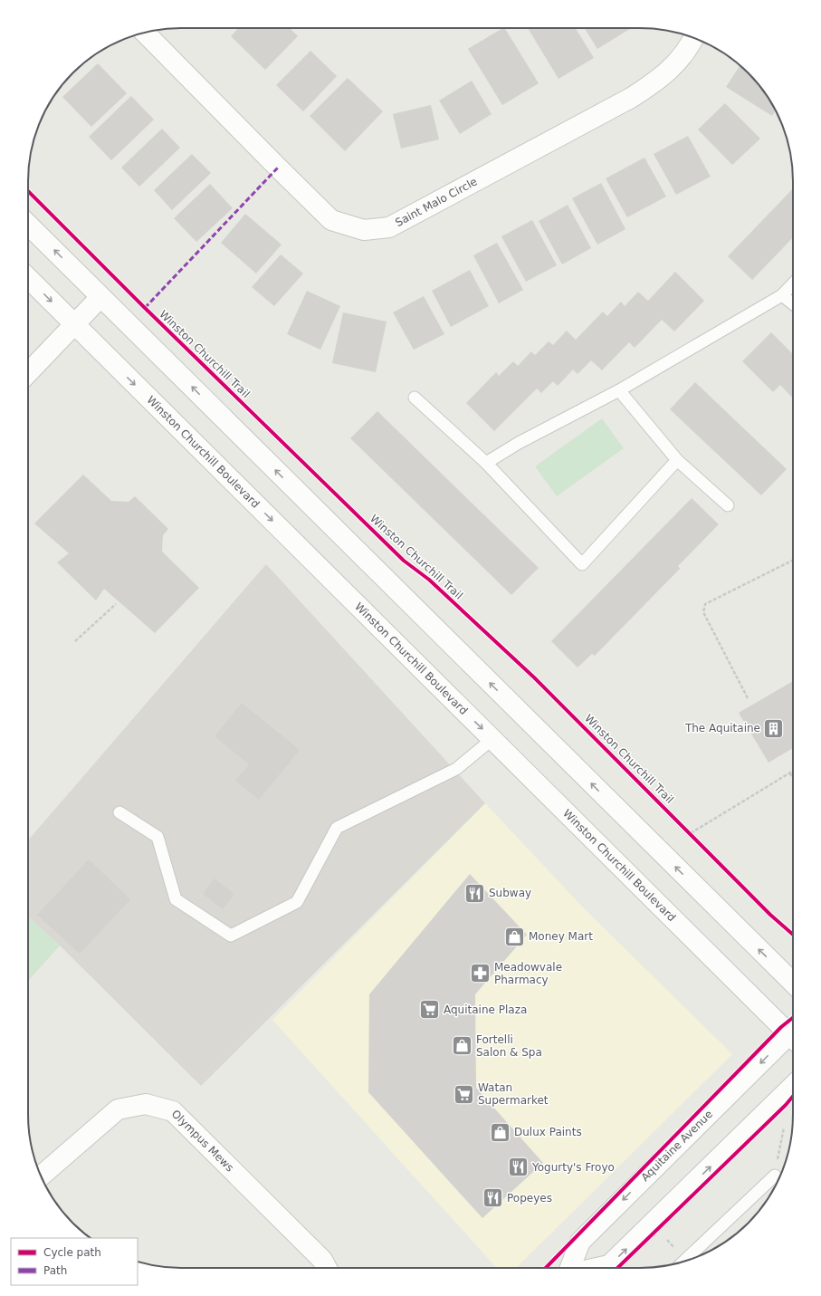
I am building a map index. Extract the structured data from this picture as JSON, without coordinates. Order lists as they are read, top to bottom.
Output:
{
  "streets": {
    "main road": [
      "Saint Malo Circle",
      "Winston Churchill Boulevard",
      "Olympus Mews",
      "Aquitaine Avenue"
    ],
    "cycle path": ["Winston Churchill Trail"]
  },
  "places": {
    "building": ["The Aquitaine"],
    "restaurant": ["Subway", "Yogurty's Froyo", "Popeyes"],
    "shop": ["Money Mart", "Fortelli Salon & Spa", "Dulux Paints"],
    "pharmacy": ["Meadowvale Pharmacy"],
    "supermarket": ["Aquitaine Plaza", "Watan Supermarket"]
  },
  "legend": ["Cycle path", "Path"]
}
